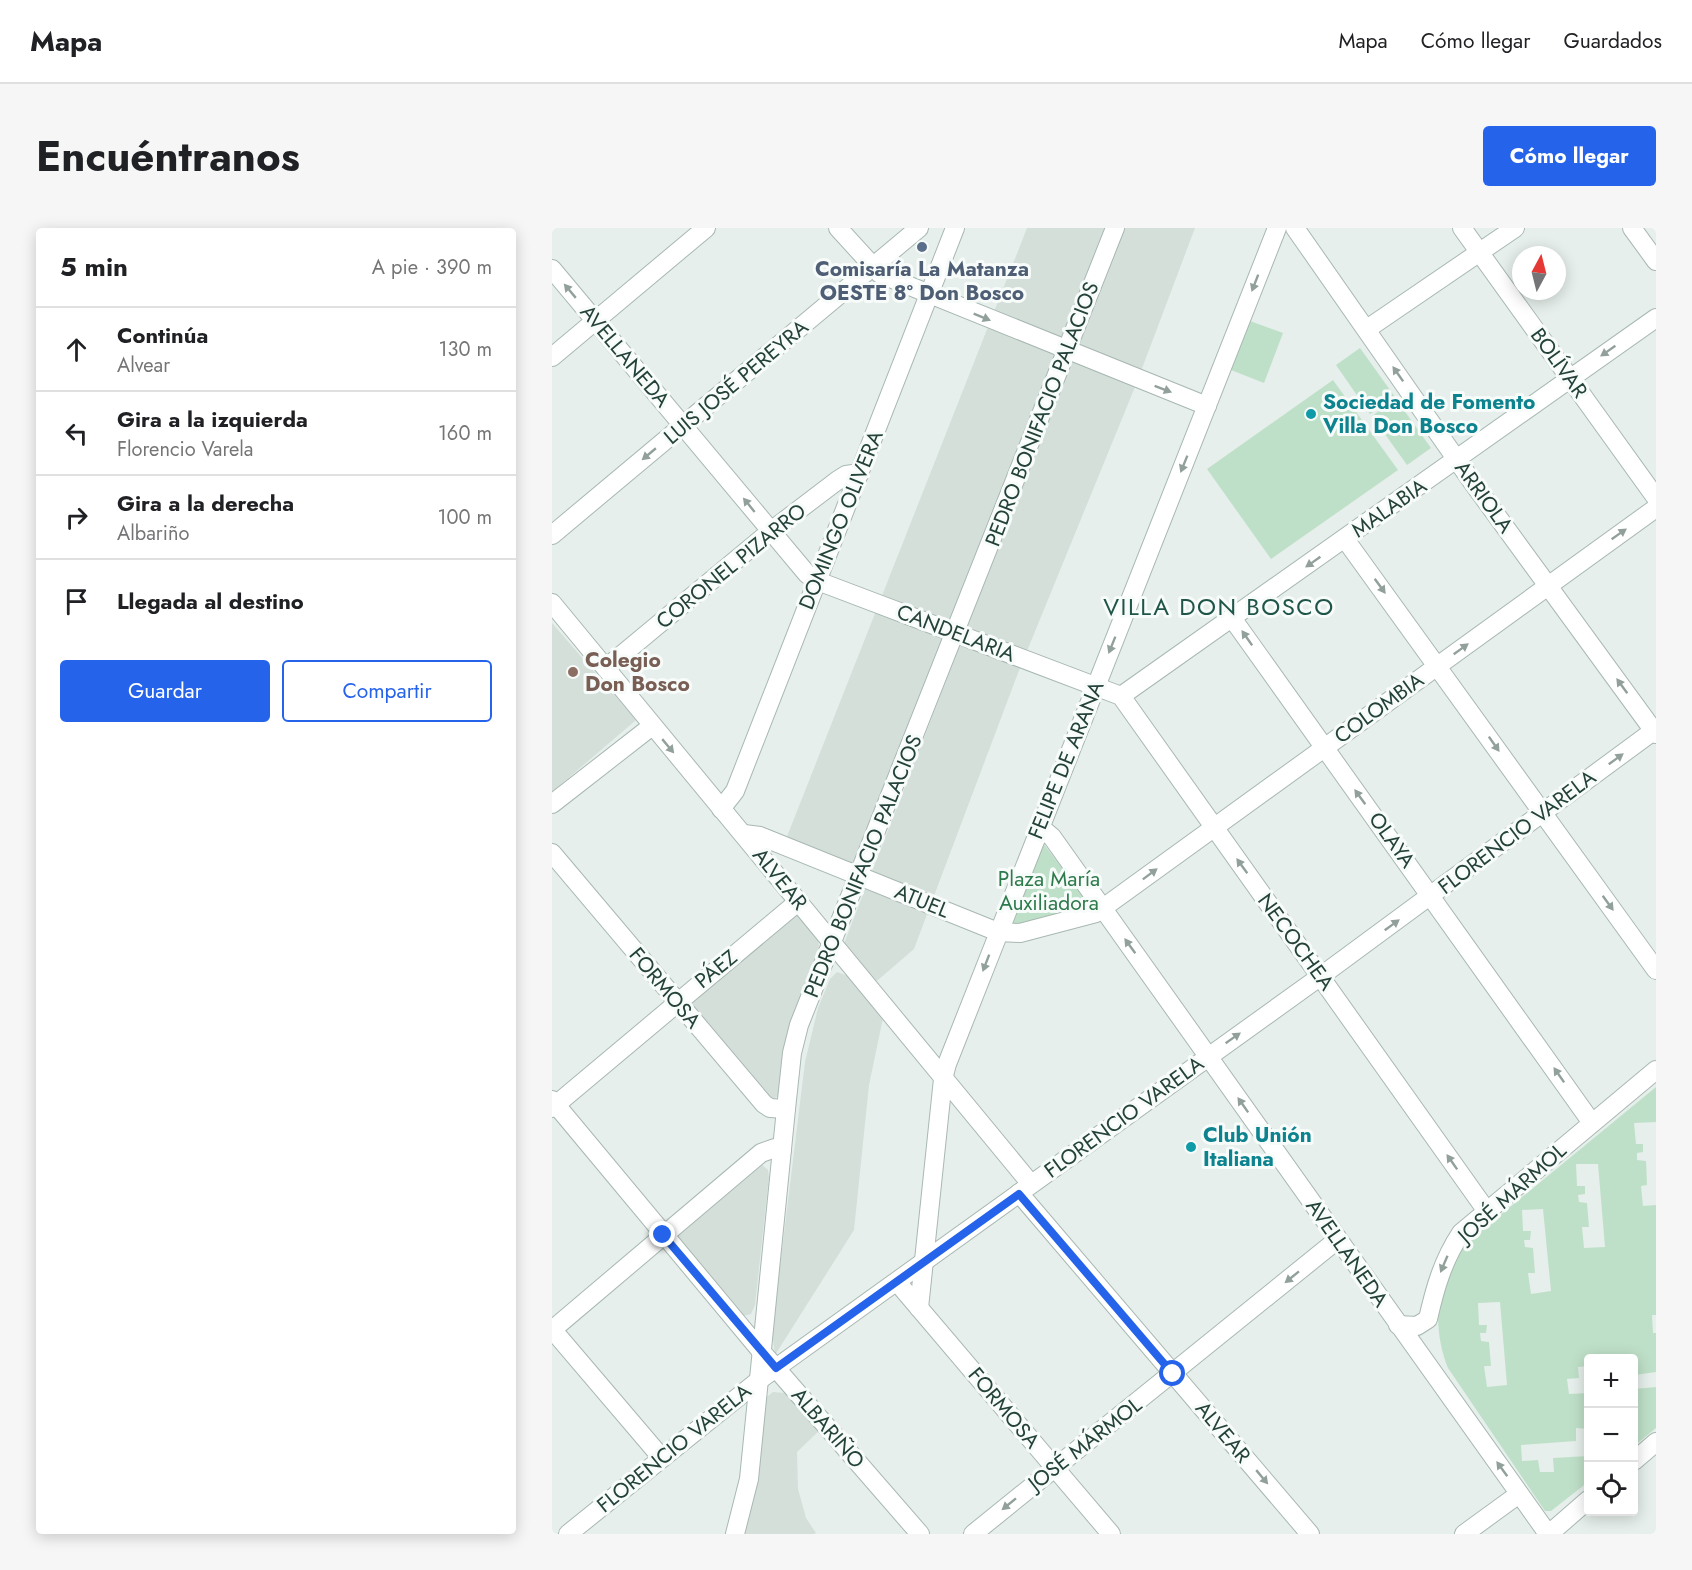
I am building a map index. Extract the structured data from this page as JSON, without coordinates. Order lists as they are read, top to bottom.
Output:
{
  "streets": {
    "street": [
      "AVELLANEDA",
      "BOLÍVAR",
      "LUIS JOSÉ PEREYRA",
      "PEDRO BONIFACIO PALACIOS",
      "ARRIOLA",
      "MALABIA",
      "DOMINGO OLIVERA",
      "CORONEL PIZARRO",
      "CANDELARIA",
      "COLOMBIA",
      "FELIPE DE ARANA",
      "FLORENCIO VARELA",
      "OLAYA",
      "ALVEAR",
      "ATUEL",
      "NECOCHEA",
      "PÁEZ",
      "FORMOSA",
      "JOSÉ MÁRMOL",
      "ALBARIÑO"
    ]
  },
  "crossings": [
    ["AVELLANEDA", "LUIS JOSÉ PEREYRA"],
    ["AVELLANEDA", "DOMINGO OLIVERA"],
    ["AVELLANEDA", "CORONEL PIZARRO"],
    ["AVELLANEDA", "CANDELARIA"],
    ["AVELLANEDA", "COLOMBIA"],
    ["AVELLANEDA", "FELIPE DE ARANA"],
    ["AVELLANEDA", "FLORENCIO VARELA"],
    ["AVELLANEDA", "ATUEL"],
    ["AVELLANEDA", "JOSÉ MÁRMOL"],
    ["BOLÍVAR", "MALABIA"],
    ["PEDRO BONIFACIO PALACIOS", "CANDELARIA"],
    ["PEDRO BONIFACIO PALACIOS", "FLORENCIO VARELA"],
    ["PEDRO BONIFACIO PALACIOS", "ALVEAR"],
    ["PEDRO BONIFACIO PALACIOS", "ATUEL"],
    ["PEDRO BONIFACIO PALACIOS", "FORMOSA"],
    ["PEDRO BONIFACIO PALACIOS", "ALBARIÑO"],
    ["ARRIOLA", "MALABIA"],
    ["ARRIOLA", "COLOMBIA"],
    ["ARRIOLA", "FLORENCIO VARELA"],
    ["MALABIA", "OLAYA"],
    ["MALABIA", "NECOCHEA"],
    ["DOMINGO OLIVERA", "CORONEL PIZARRO"],
    ["DOMINGO OLIVERA", "CANDELARIA"],
    ["DOMINGO OLIVERA", "ALVEAR"],
    ["CORONEL PIZARRO", "ALVEAR"],
    ["CANDELARIA", "FELIPE DE ARANA"],
    ["COLOMBIA", "OLAYA"],
    ["COLOMBIA", "ATUEL"],
    ["COLOMBIA", "NECOCHEA"],
    ["FELIPE DE ARANA", "FLORENCIO VARELA"],
    ["FELIPE DE ARANA", "ALVEAR"],
    ["FELIPE DE ARANA", "ATUEL"],
    ["FELIPE DE ARANA", "FORMOSA"],
    ["FLORENCIO VARELA", "OLAYA"],
    ["FLORENCIO VARELA", "ALVEAR"],
    ["FLORENCIO VARELA", "NECOCHEA"],
    ["FLORENCIO VARELA", "FORMOSA"],
    ["FLORENCIO VARELA", "ALBARIÑO"],
    ["OLAYA", "JOSÉ MÁRMOL"],
    ["ALVEAR", "ATUEL"],
    ["ALVEAR", "PÁEZ"],
    ["ALVEAR", "JOSÉ MÁRMOL"],
    ["NECOCHEA", "JOSÉ MÁRMOL"],
    ["PÁEZ", "FORMOSA"],
    ["PÁEZ", "ALBARIÑO"],
    ["FORMOSA", "JOSÉ MÁRMOL"]
  ],
  "one_way": [
    "AVELLANEDA",
    "MALABIA",
    "COLOMBIA",
    "FELIPE DE ARANA",
    "NECOCHEA",
    "JOSÉ MÁRMOL"
  ],
  "districts": ["VILLA DON BOSCO"],
  "parks": ["Plaza María Auxiliadora"],
  "places": [
    "Comisaría La Matanza OESTE 8° Don Bosco",
    "Sociedad de Fomento Villa Don Bosco",
    "Colegio Don Bosco",
    "Club Unión Italiana"
  ],
  "north": "top",
  "page": {
    "header": "Mapa",
    "nav": ["Mapa", "Cómo llegar", "Guardados"],
    "title": "Encuéntranos",
    "buttons": [
      "Cómo llegar",
      ["Guardar", "Compartir"]
    ],
    "heading": ["5 min", "A pie · 390 m"],
    "list": [
      ["Continúa", "Alvear", "130 m"],
      ["Gira a la izquierda", "Florencio Varela", "160 m"],
      ["Gira a la derecha", "Albariño", "100 m"],
      "Llegada al destino"
    ],
    "map_buttons": ["+", "−"]
  }
}
